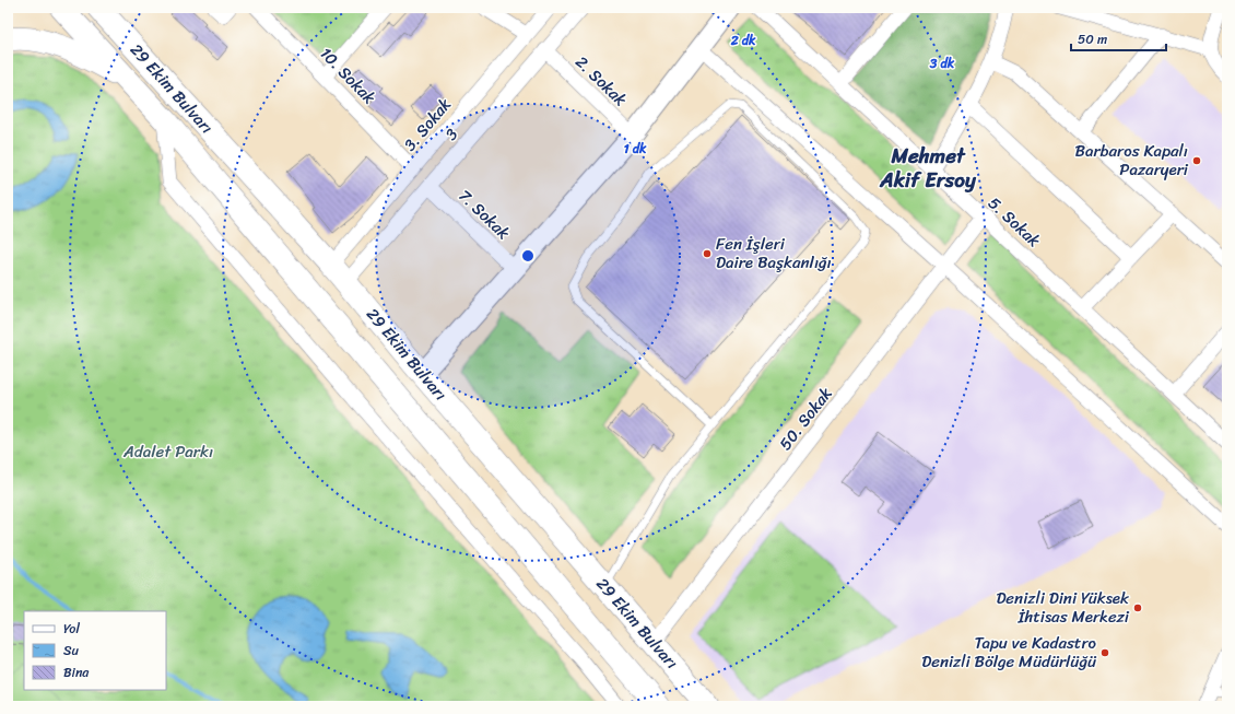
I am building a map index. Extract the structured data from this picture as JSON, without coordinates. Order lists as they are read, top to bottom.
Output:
{
  "streets": {
    "main road": ["29 Ekim Bulvarı"],
    "street": [
      "10. Sokak",
      "2. Sokak",
      "3. Sokak",
      "3",
      "7. Sokak",
      "5. Sokak",
      "50. Sokak"
    ]
  },
  "crossings": [
    ["10. Sokak", "3. Sokak"],
    ["2. Sokak", "3"],
    ["29 Ekim Bulvarı", "3. Sokak"],
    ["29 Ekim Bulvarı", "3"],
    ["29 Ekim Bulvarı", "50. Sokak"],
    ["3", "7. Sokak"],
    ["5. Sokak", "50. Sokak"]
  ],
  "districts": ["Mehmet Akif Ersoy"],
  "parks": ["Adalet Parkı"],
  "places": [
    "Barbaros Kapalı Pazaryeri",
    "Fen İşleri Daire Başkanlığı",
    "Denizli Dini Yüksek İhtisas Merkezi",
    "Tapu ve Kadastro Denizli Bölge Müdürlüğü"
  ],
  "legend": ["Yol", "Su", "Bina"],
  "scale_bar": "50 m",
  "rings": ["2 dk", "3 dk", "1 dk"]
}
